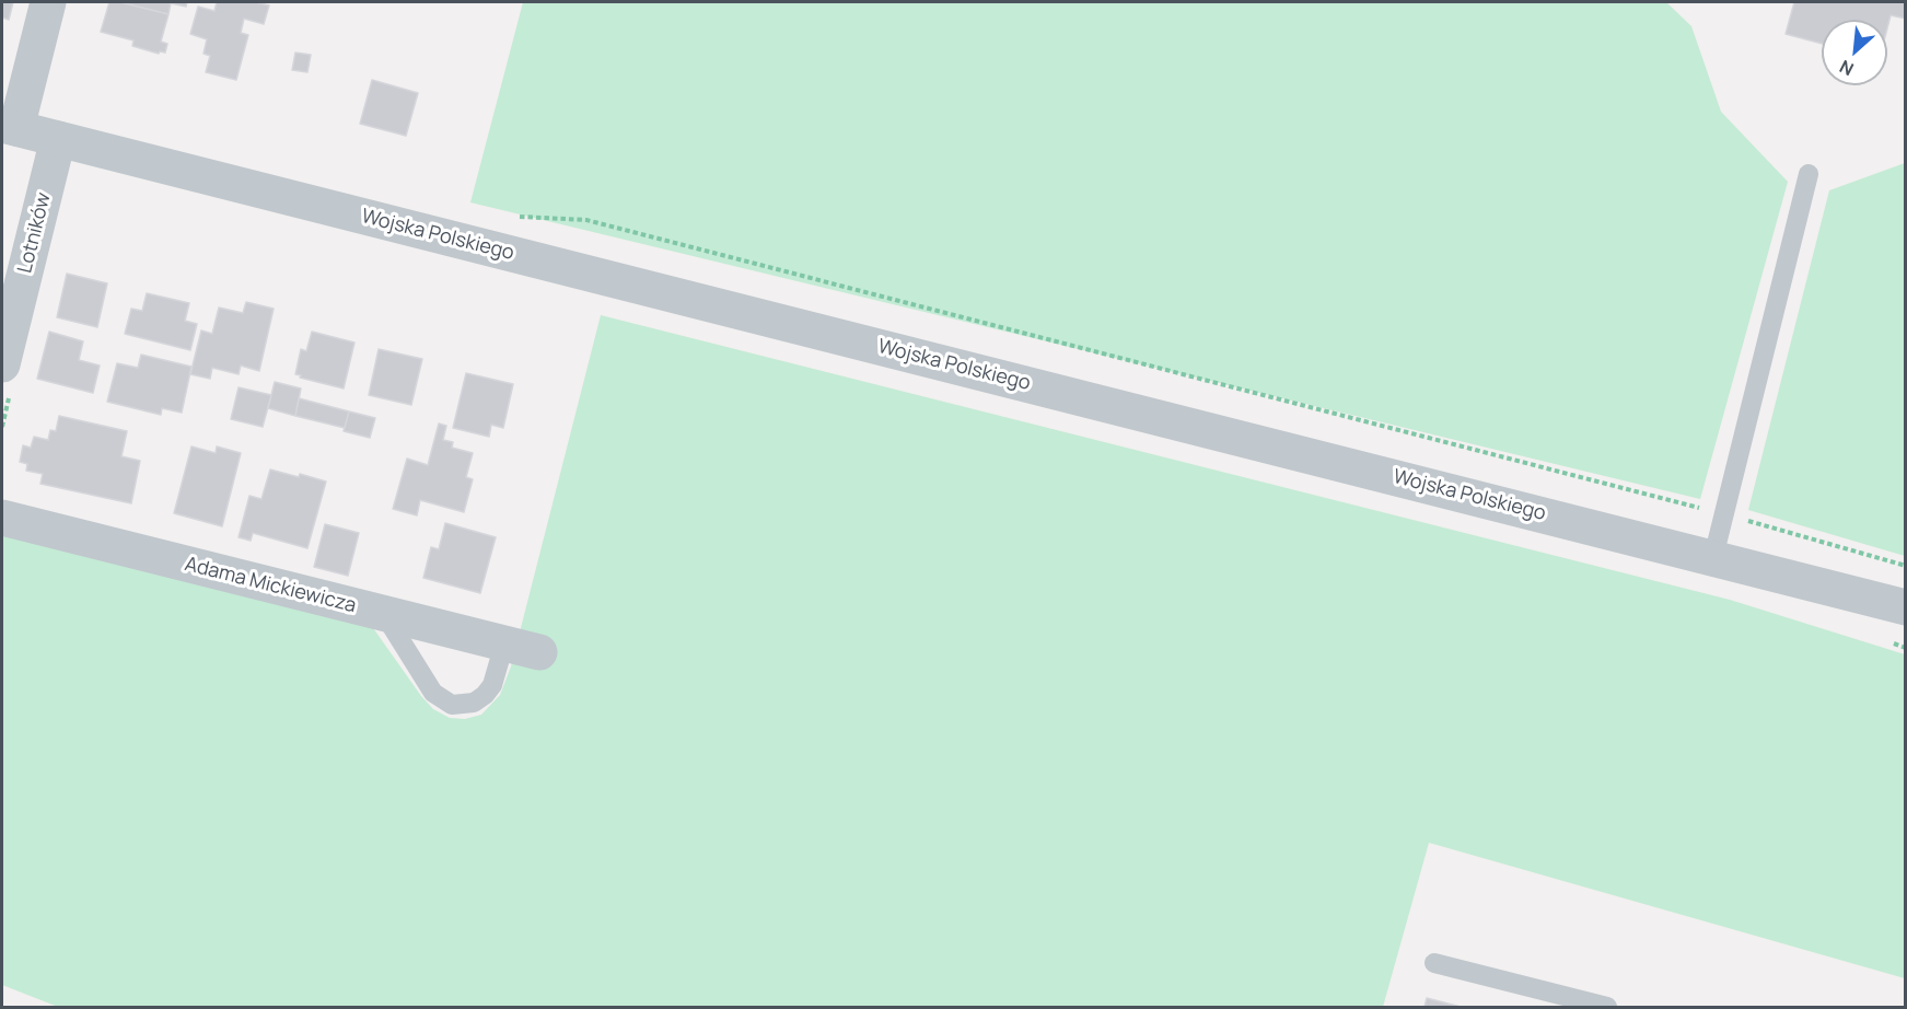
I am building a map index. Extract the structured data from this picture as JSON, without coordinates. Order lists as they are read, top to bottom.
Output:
{
  "streets": {
    "street": ["Lotników", "Wojska Polskiego", "Adama Mickiewicza"]
  },
  "crossings": [
    ["Lotników", "Wojska Polskiego"]
  ],
  "north": "bottom left"
}
